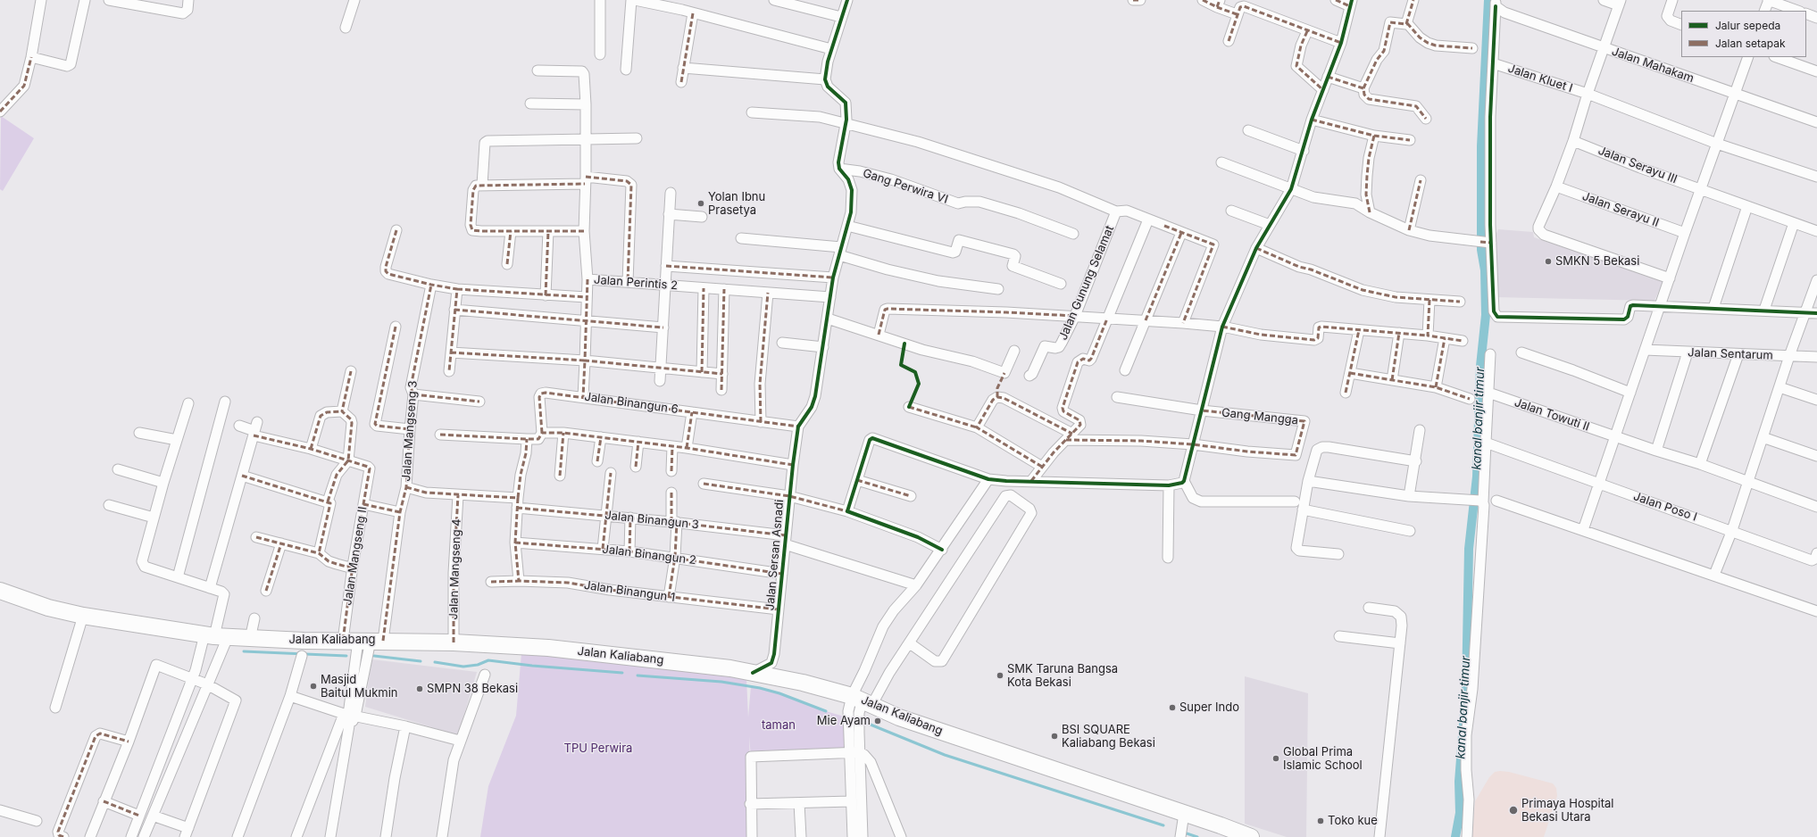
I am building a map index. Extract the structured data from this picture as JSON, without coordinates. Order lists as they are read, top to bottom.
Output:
{
  "streets": {
    "main road": ["Jalan Kaliabang"],
    "street": [
      "Jalan Mahakam",
      "Jalan Kluet I",
      "Jalan Serayu III",
      "Gang Perwira VI",
      "Jalan Serayu II",
      "Jalan Perintis 2",
      "Jalan Gunung Selamat",
      "Jalan Sentarum",
      "Jalan Binangun 6",
      "Jalan Towuti II",
      "Gang Mangga",
      "Jalan Mangseng 3",
      "Jalan Poso I",
      "Jalan Binangun 3",
      "Jalan Binangun 2",
      "Jalan Sersan Asnadi",
      "Jalan Mangseng II",
      "Jalan Mangseng 4",
      "Jalan Binangun 1"
    ]
  },
  "crossings": [
    ["Jalan Binangun 6", "Jalan Sersan Asnadi"],
    ["Jalan Mangseng 3", "Jalan Binangun 3"],
    ["Jalan Mangseng 3", "Jalan Mangseng II"],
    ["Jalan Mangseng 3", "Jalan Kaliabang"],
    ["Jalan Binangun 3", "Jalan Sersan Asnadi"],
    ["Jalan Binangun 3", "Jalan Mangseng 4"],
    ["Jalan Binangun 2", "Jalan Sersan Asnadi"],
    ["Jalan Sersan Asnadi", "Jalan Binangun 1"],
    ["Jalan Sersan Asnadi", "Jalan Kaliabang"],
    ["Jalan Mangseng II", "Jalan Kaliabang"],
    ["Jalan Mangseng 4", "Jalan Kaliabang"]
  ],
  "water": ["kanal banjir timur"],
  "parks": ["taman", "TPU Perwira"],
  "places": [
    "Yolan Ibnu Prasetya",
    "SMKN 5 Bekasi",
    "SMK Taruna Bangsa Kota Bekasi",
    "Masjid Baitul Mukmin",
    "SMPN 38 Bekasi",
    "Super Indo",
    "Mie Ayam",
    "BSI SQUARE Kaliabang Bekasi",
    "Global Prima Islamic School",
    "Primaya Hospital Bekasi Utara",
    "Toko kue"
  ],
  "legend": ["Jalur sepeda", "Jalan setapak"]
}
